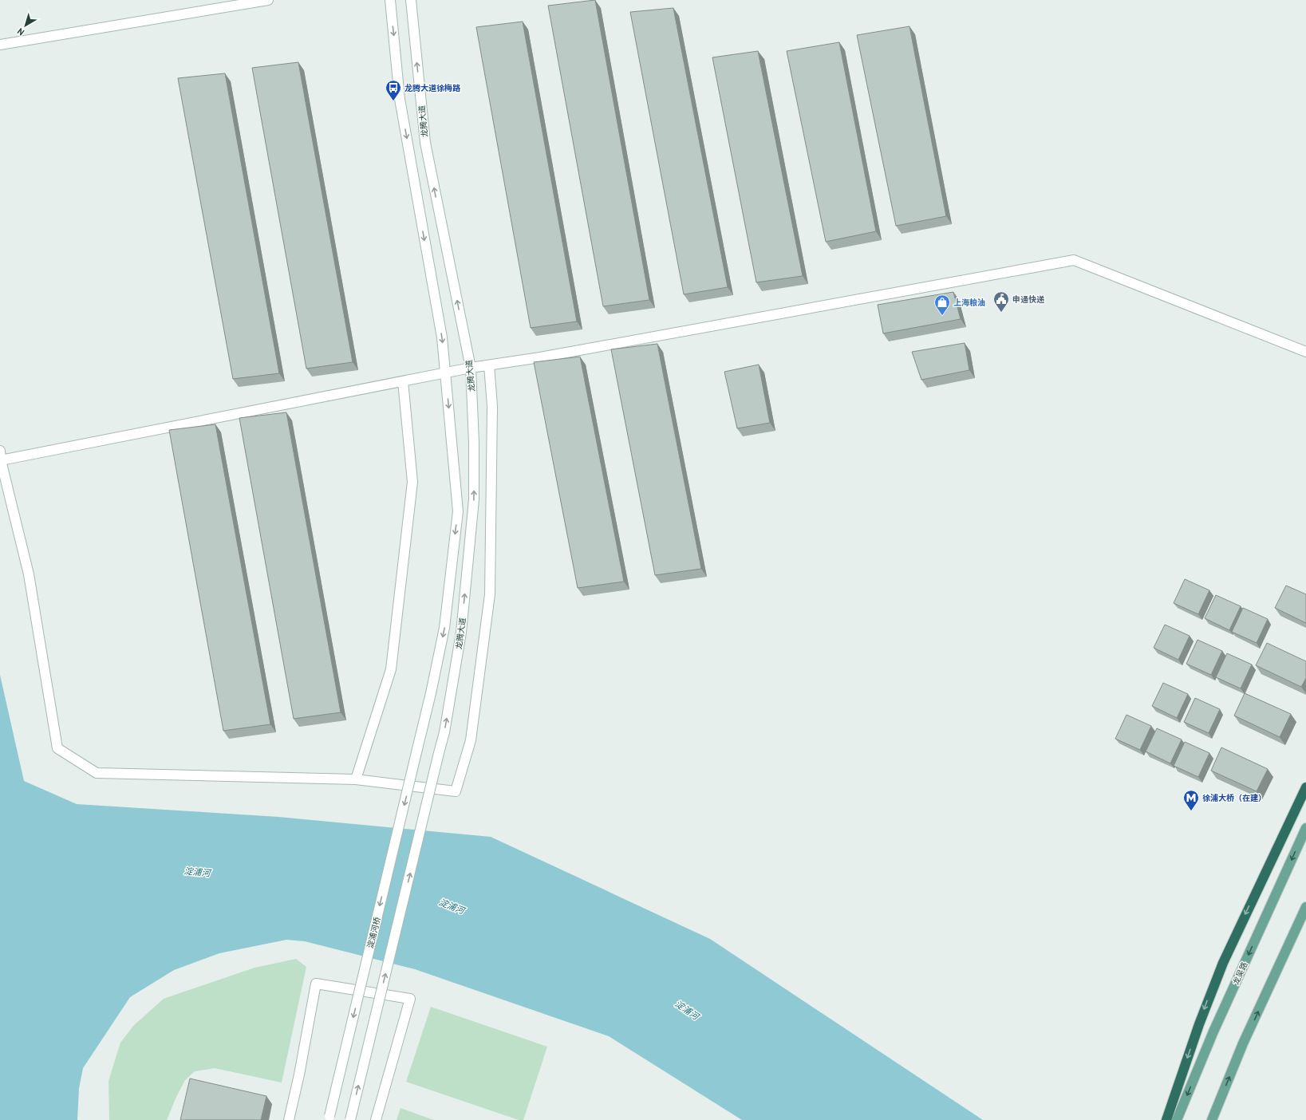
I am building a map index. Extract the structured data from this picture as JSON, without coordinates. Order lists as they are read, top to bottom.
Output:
{
  "streets": {
    "main road": ["龙吴路"],
    "street": ["龙腾大道", "淀浦河桥"]
  },
  "water": ["淀浦河"],
  "places": {
    "bus stop": ["龙腾大道徐梅路"],
    "public building": ["申通快递"],
    "shop": ["上海粮油"],
    "metro station": ["徐浦大桥（在建）"]
  },
  "north": "bottom left"
}
